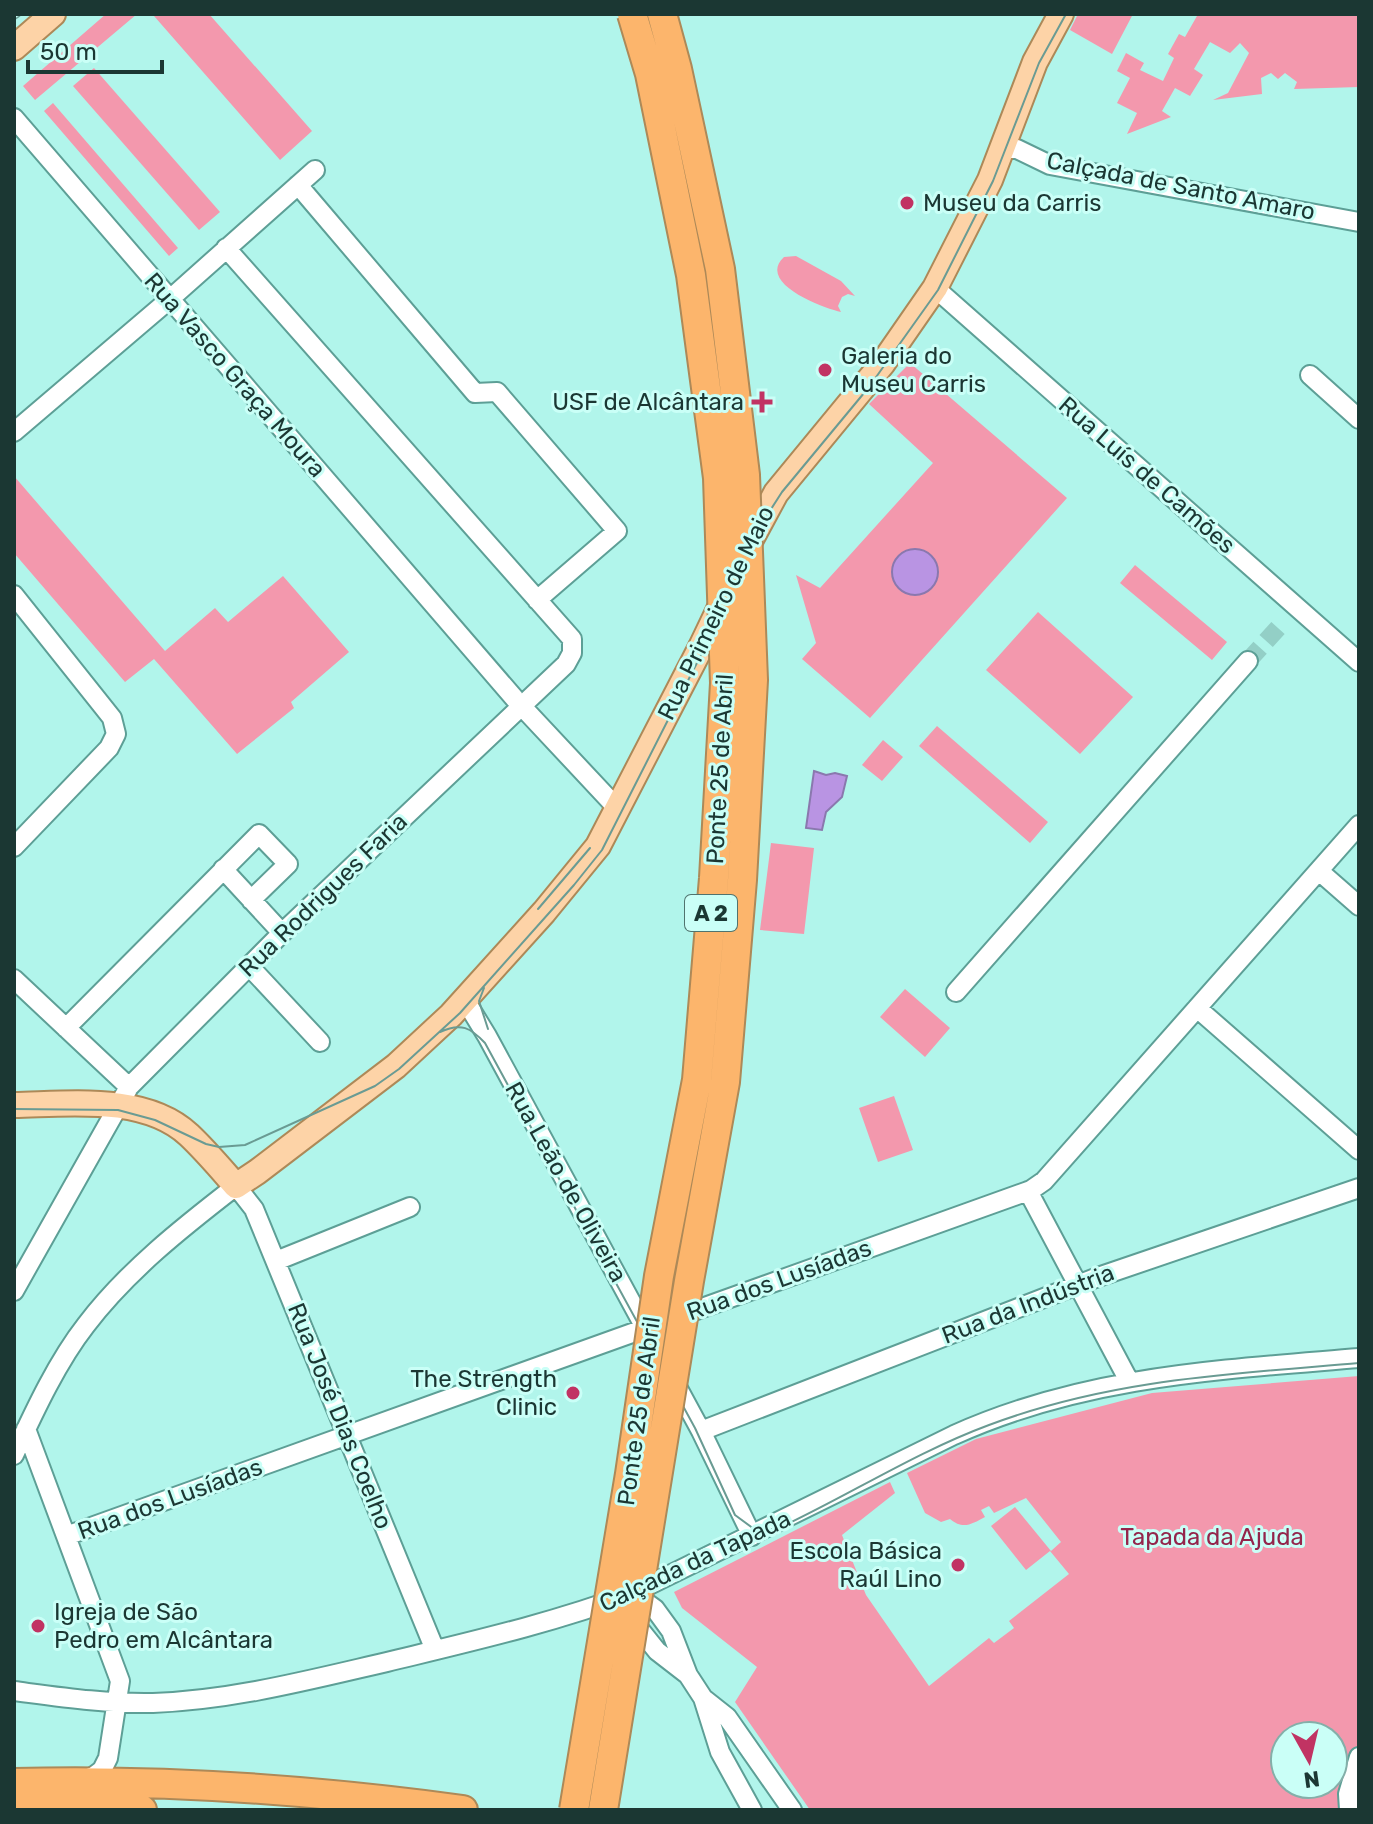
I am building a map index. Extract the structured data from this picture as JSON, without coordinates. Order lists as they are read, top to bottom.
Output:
{
  "streets": {
    "highway": ["Ponte 25 de Abril", "A 2"],
    "main road": ["Rua Primeiro de Maio"],
    "street": [
      "Calçada de Santo Amaro",
      "Rua Vasco Graça Moura",
      "Rua Luís de Camões",
      "Rua Rodrigues Faria",
      "Rua Leão de Oliveira",
      "Rua dos Lusíadas",
      "Rua da Indústria",
      "Rua José Dias Coelho",
      "Calçada da Tapada"
    ]
  },
  "crossings": [
    ["Calçada de Santo Amaro", "Rua Primeiro de Maio"],
    ["Rua Vasco Graça Moura", "Rua Rodrigues Faria"],
    ["Rua Luís de Camões", "Rua Primeiro de Maio"],
    ["Rua Primeiro de Maio", "Rua Leão de Oliveira"],
    ["Rua Primeiro de Maio", "Rua José Dias Coelho"],
    ["Rua Leão de Oliveira", "Rua dos Lusíadas"],
    ["Rua Leão de Oliveira", "Rua da Indústria"],
    ["Rua Leão de Oliveira", "Calçada da Tapada"],
    ["Rua dos Lusíadas", "Rua José Dias Coelho"],
    ["Rua José Dias Coelho", "Calçada da Tapada"]
  ],
  "parks": ["Tapada da Ajuda"],
  "places": {
    "other": [
      "Museu da Carris",
      "Galeria do Museu Carris",
      "The Strength Clinic",
      "Escola Básica Raúl Lino",
      "Igreja de São Pedro em Alcântara"
    ],
    "health": ["USF de Alcântara"]
  },
  "scale_bar": "50 m",
  "north": "bottom"
}
